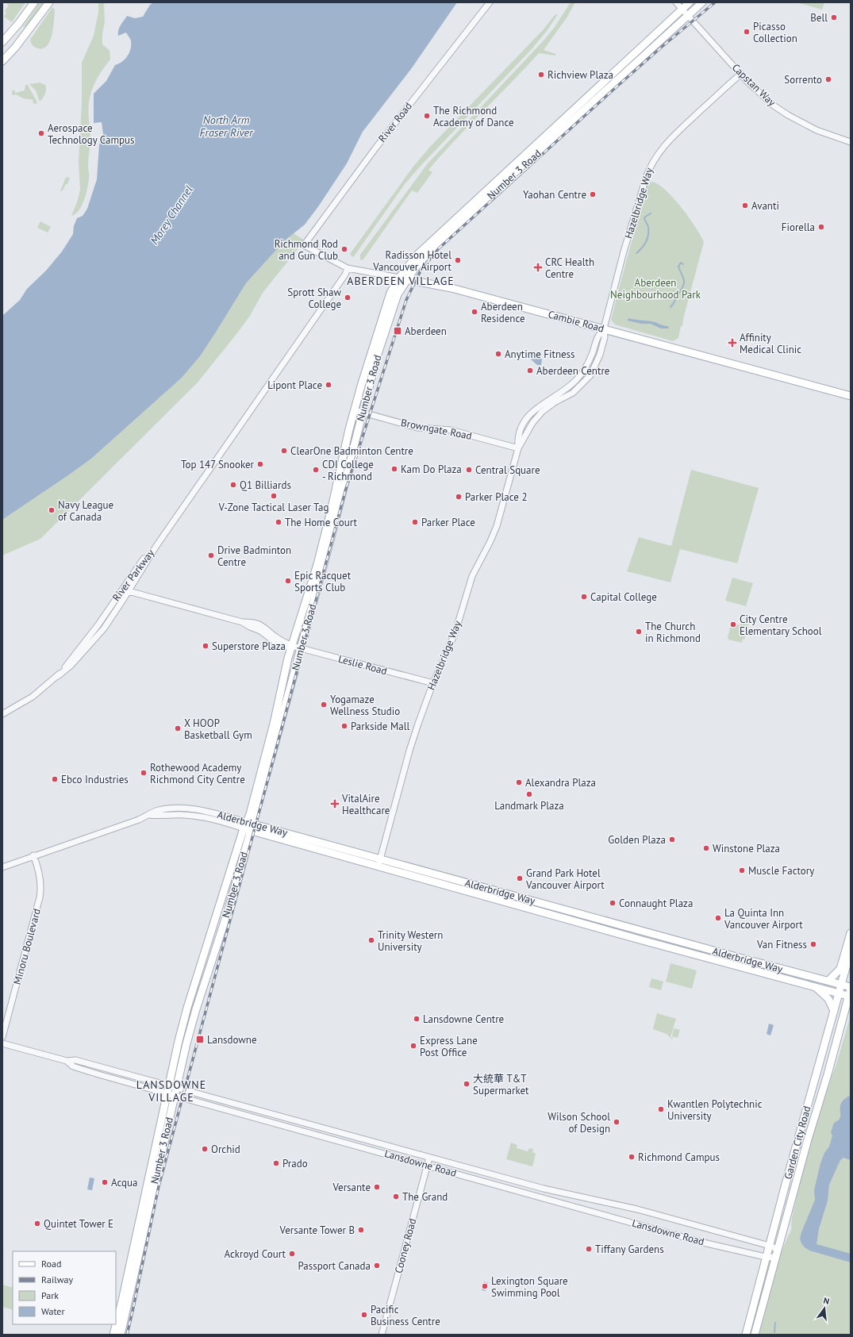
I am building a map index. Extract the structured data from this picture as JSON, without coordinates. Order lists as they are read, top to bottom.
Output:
{
  "streets": {
    "main road": [
      "Number 3 Road",
      "Cambie Road",
      "Alderbridge Way",
      "Garden City Road"
    ],
    "street": [
      "Capstan Way",
      "River Road",
      "Hazelbridge Way",
      "Browngate Road",
      "River Parkway",
      "Leslie Road",
      "Minoru Boulevard",
      "Lansdowne Road",
      "Cooney Road"
    ]
  },
  "crossings": [
    ["Capstan Way", "Number 3 Road"],
    ["Capstan Way", "Hazelbridge Way"],
    ["River Road", "Cambie Road"],
    ["Number 3 Road", "Cambie Road"],
    ["Number 3 Road", "Browngate Road"],
    ["Number 3 Road", "Leslie Road"],
    ["Number 3 Road", "Alderbridge Way"],
    ["Number 3 Road", "Lansdowne Road"],
    ["Hazelbridge Way", "Cambie Road"],
    ["Hazelbridge Way", "Browngate Road"],
    ["Hazelbridge Way", "Leslie Road"],
    ["Hazelbridge Way", "Alderbridge Way"],
    ["River Parkway", "Leslie Road"],
    ["Alderbridge Way", "Minoru Boulevard"],
    ["Alderbridge Way", "Garden City Road"],
    ["Garden City Road", "Lansdowne Road"],
    ["Lansdowne Road", "Cooney Road"]
  ],
  "districts": ["ABERDEEN VILLAGE", "LANSDOWNE VILLAGE"],
  "water": ["North Arm Fraser River", "Morey Channel"],
  "parks": ["Aberdeen Neighbourhood Park"],
  "places": {
    "other": [
      "Bell",
      "Picasso Collection",
      "Richview Plaza",
      "Sorrento",
      "The Richmond Academy of Dance",
      "Aerospace Technology Campus",
      "Yaohan Centre",
      "Avanti",
      "Fiorella",
      "Richmond Rod and Gun Club",
      "Radisson Hotel Vancouver Airport",
      "Sprott Shaw College",
      "Aberdeen Residence",
      "Anytime Fitness",
      "Aberdeen Centre",
      "Lipont Place",
      "ClearOne Badminton Centre",
      "Top 147 Snooker",
      "Kam Do Plaza",
      "CDI College - Richmond",
      "Central Square",
      "Q1 Billiards",
      "V-Zone Tactical Laser Tag",
      "Parker Place 2",
      "Navy League of Canada",
      "The Home Court",
      "Parker Place",
      "Drive Badminton Centre",
      "Epic Racquet Sports Club",
      "Capital College",
      "City Centre Elementary School",
      "The Church in Richmond",
      "Superstore Plaza",
      "Yogamaze Wellness Studio",
      "Parkside Mall",
      "X HOOP Basketball Gym",
      "Rothewood Academy Richmond City Centre",
      "Ebco Industries",
      "Alexandra Plaza",
      "Landmark Plaza",
      "Golden Plaza",
      "Winstone Plaza",
      "Muscle Factory",
      "Grand Park Hotel Vancouver Airport",
      "Connaught Plaza",
      "La Quinta Inn Vancouver Airport",
      "Trinity Western University",
      "Van Fitness",
      "Lansdowne Centre",
      "Express Lane Post Office",
      "大統華 T&T Supermarket",
      "Kwantlen Polytechnic University",
      "Wilson School of Design",
      "Orchid",
      "Richmond Campus",
      "Prado",
      "Acqua",
      "Versante",
      "The Grand",
      "Quintet Tower E",
      "Versante Tower B",
      "Tiffany Gardens",
      "Ackroyd Court",
      "Passport Canada",
      "Lexington Square Swimming Pool",
      "Pacific Business Centre"
    ],
    "health": ["CRC Health Centre", "Affinity Medical Clinic", "VitalAire Healthcare"],
    "transit": ["Aberdeen", "Lansdowne"]
  },
  "legend": [
    "Road",
    "Railway",
    "Park",
    "Water"
  ],
  "north": "top"
}
